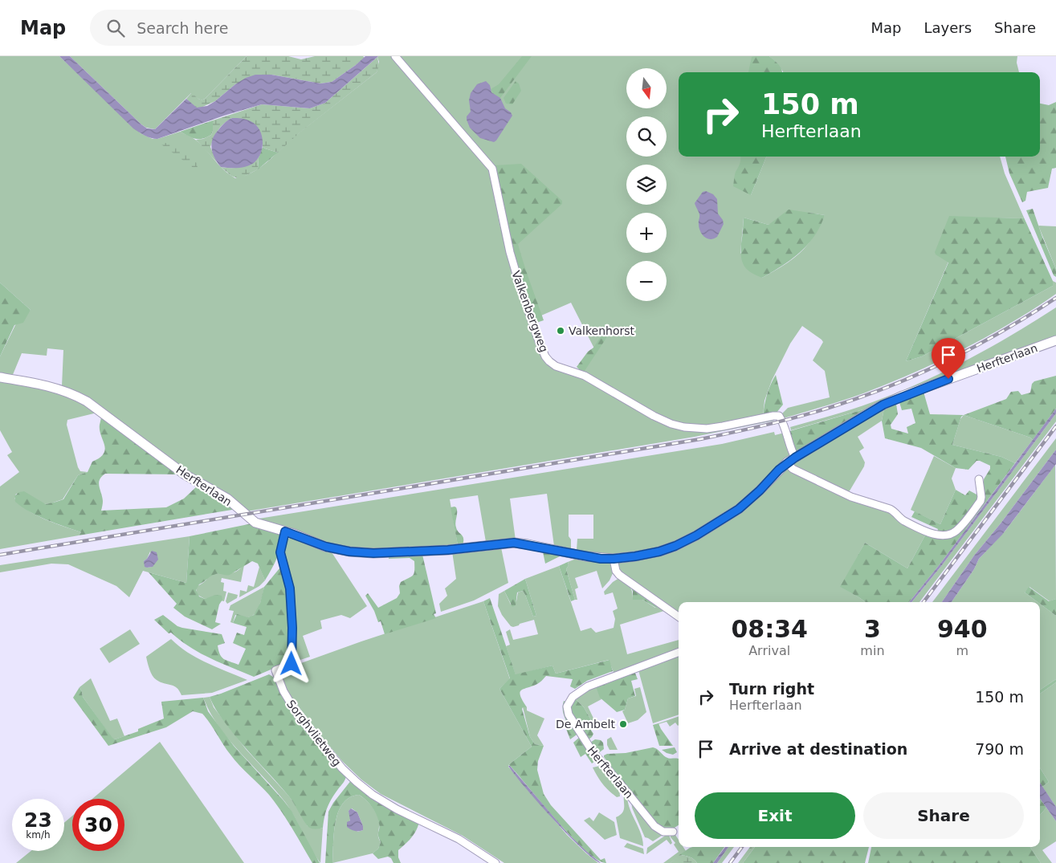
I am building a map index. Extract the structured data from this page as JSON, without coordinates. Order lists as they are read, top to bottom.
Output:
{
  "streets": {
    "street": ["Valkenbergweg", "Herfterlaan", "Sorghvlietweg"]
  },
  "crossings": [
    ["Valkenbergweg", "Herfterlaan"],
    ["Herfterlaan", "Sorghvlietweg"]
  ],
  "places": ["Valkenhorst", "De Ambelt"],
  "north": "bottom",
  "page": {
    "header": "Map",
    "search": "Search here",
    "nav": ["Map", "Layers", "Share"],
    "map_buttons": ["+", "−"],
    "turn": ["150 m", "Herfterlaan"],
    "eta": [
      "08:34",
      "Arrival",
      "3",
      "min",
      "940",
      "m"
    ],
    "list": [
      {
        "name": "Turn right",
        "note": "Herfterlaan",
        "value": "150 m"
      },
      {
        "name": "Arrive at destination",
        "value": "790 m"
      }
    ],
    "buttons": ["Exit", "Share"],
    "speed": "23 km/h",
    "limit": "30"
  }
}
